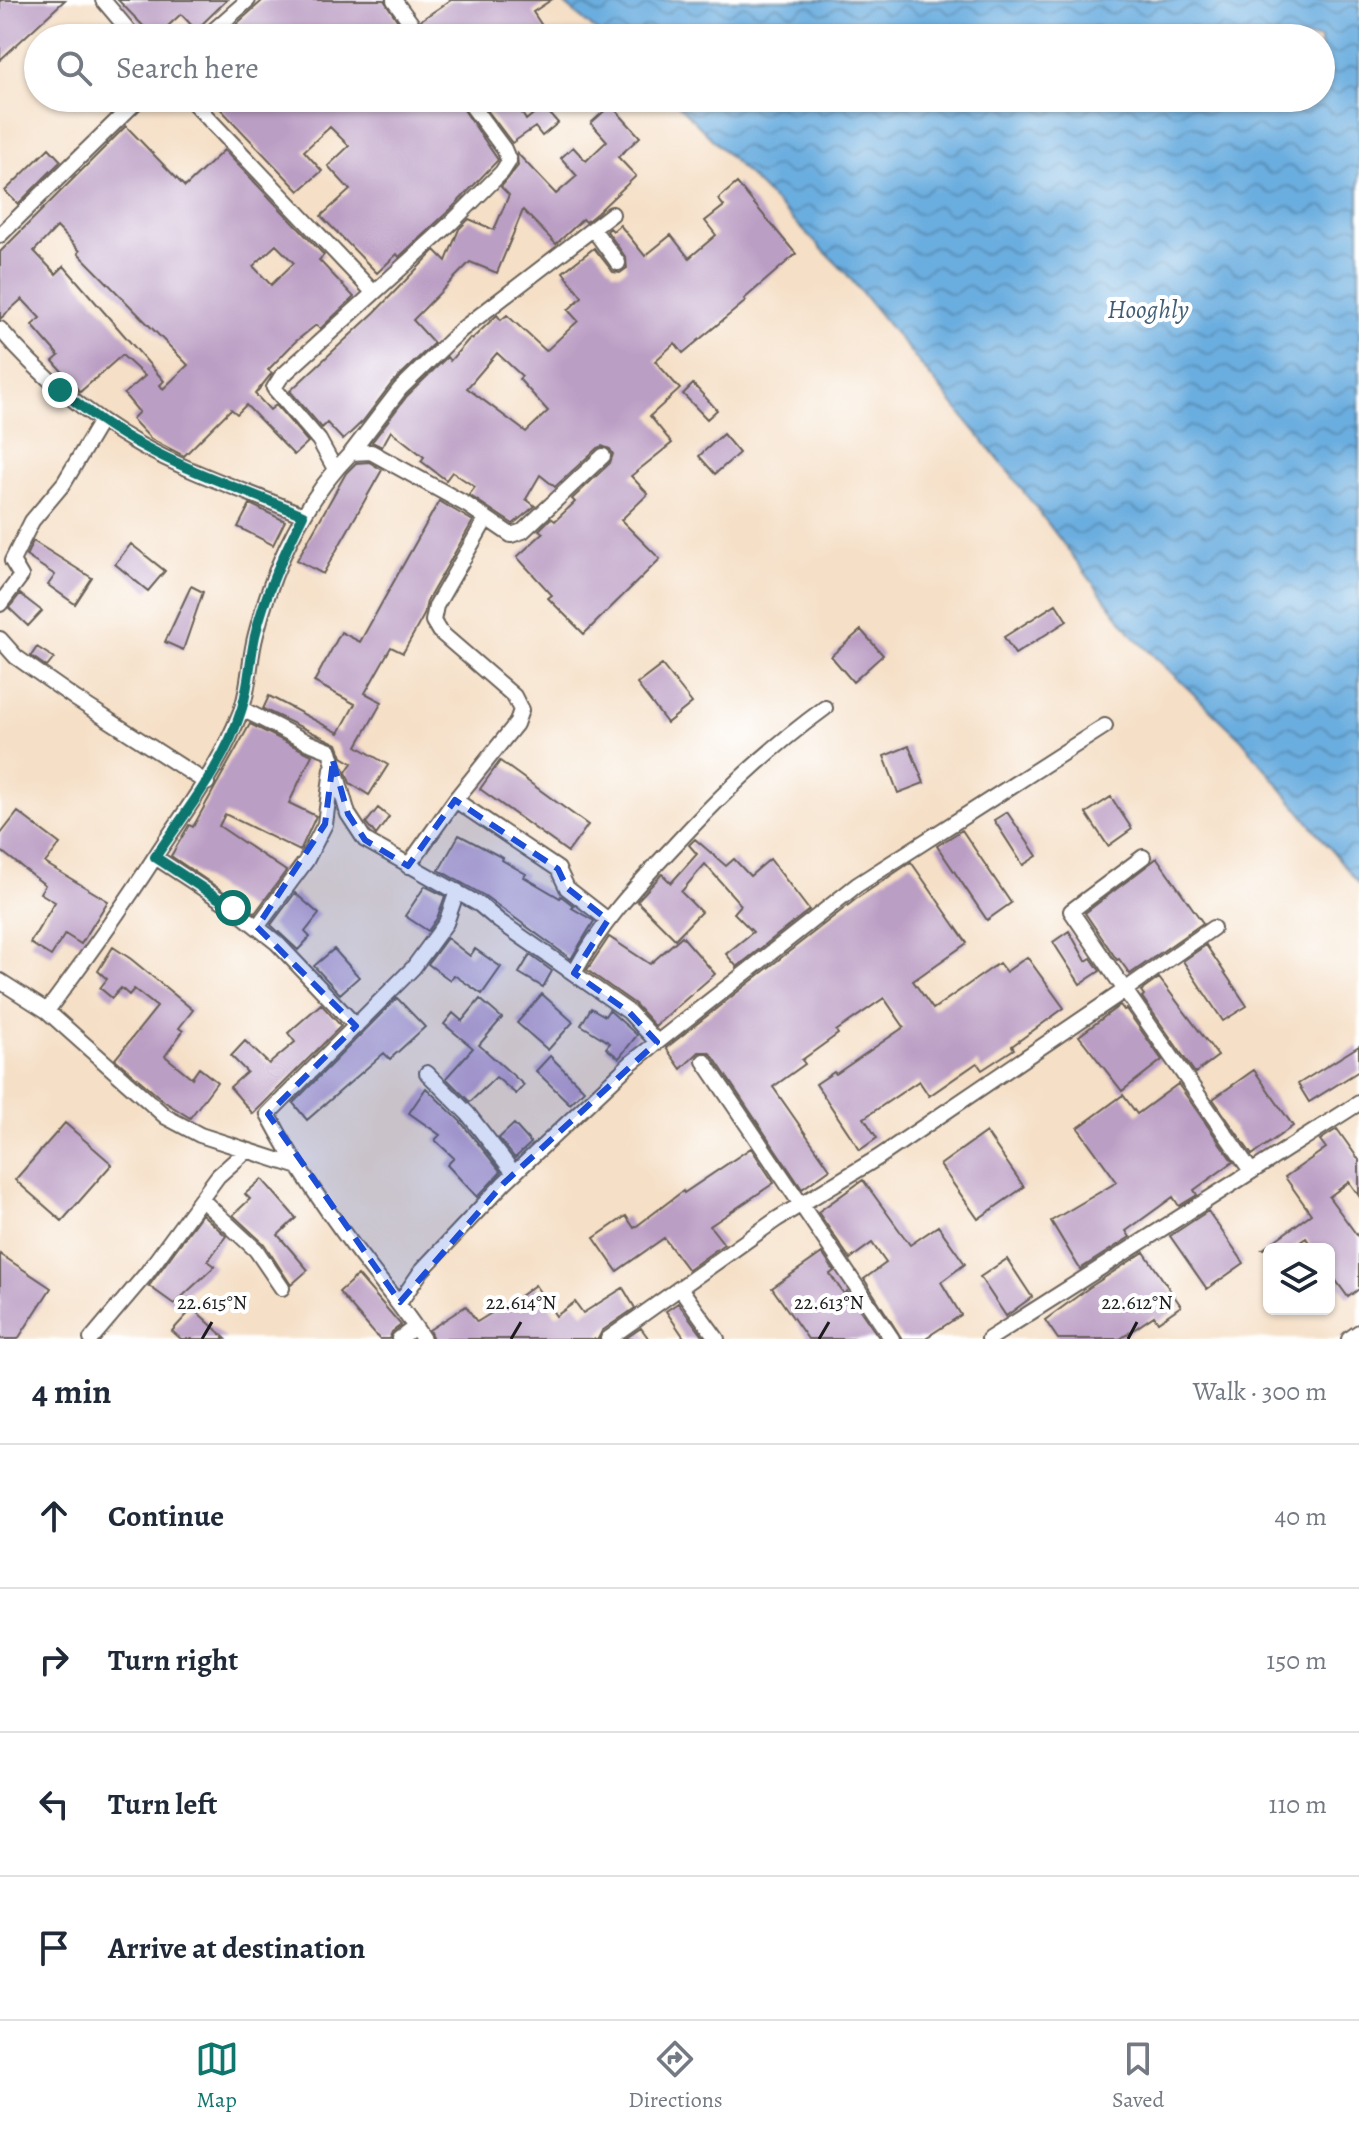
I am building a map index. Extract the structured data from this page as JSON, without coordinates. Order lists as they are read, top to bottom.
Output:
{
  "water": ["Hooghly"],
  "page": {
    "search": "Search here",
    "heading": ["4 min", "Walk · 300 m"],
    "list": [
      ["Continue", "40 m"],
      ["Turn right", "150 m"],
      ["Turn left", "110 m"],
      "Arrive at destination"
    ],
    "nav": ["Map", "Directions", "Saved"]
  },
  "coordinates": [
    "22.615°N",
    "22.614°N",
    "22.613°N",
    "22.612°N"
  ]
}
